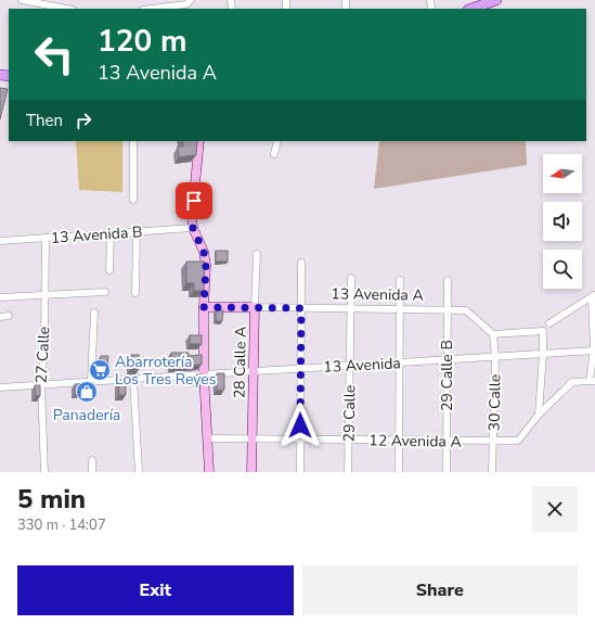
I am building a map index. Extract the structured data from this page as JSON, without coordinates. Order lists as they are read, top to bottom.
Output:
{
  "streets": {
    "main road": ["13 Avenida A", "28 Calle A"],
    "street": [
      "13 Avenida B",
      "27 Calle",
      "13 Avenida",
      "29 Calle B",
      "30 Calle",
      "29 Calle",
      "12 Avenida A"
    ]
  },
  "crossings": [
    ["13 Avenida B", "27 Calle"],
    ["13 Avenida A", "28 Calle A"],
    ["13 Avenida A", "29 Calle B"],
    ["13 Avenida A", "30 Calle"],
    ["13 Avenida A", "29 Calle"],
    ["27 Calle", "13 Avenida"],
    ["28 Calle A", "13 Avenida"],
    ["28 Calle A", "12 Avenida A"],
    ["13 Avenida", "29 Calle B"],
    ["13 Avenida", "30 Calle"],
    ["13 Avenida", "29 Calle"],
    ["29 Calle B", "12 Avenida A"],
    ["30 Calle", "12 Avenida A"],
    ["29 Calle", "12 Avenida A"]
  ],
  "places": {
    "supermarket": ["Abarrotería Los Tres Reyes"],
    "shop": ["Panadería"]
  },
  "north": "left",
  "page": {
    "turn": ["120 m", "13 Avenida A"],
    "then": "Then",
    "heading": ["5 min", "330 m · 14:07"],
    "buttons": ["Exit", "Share"]
  }
}
